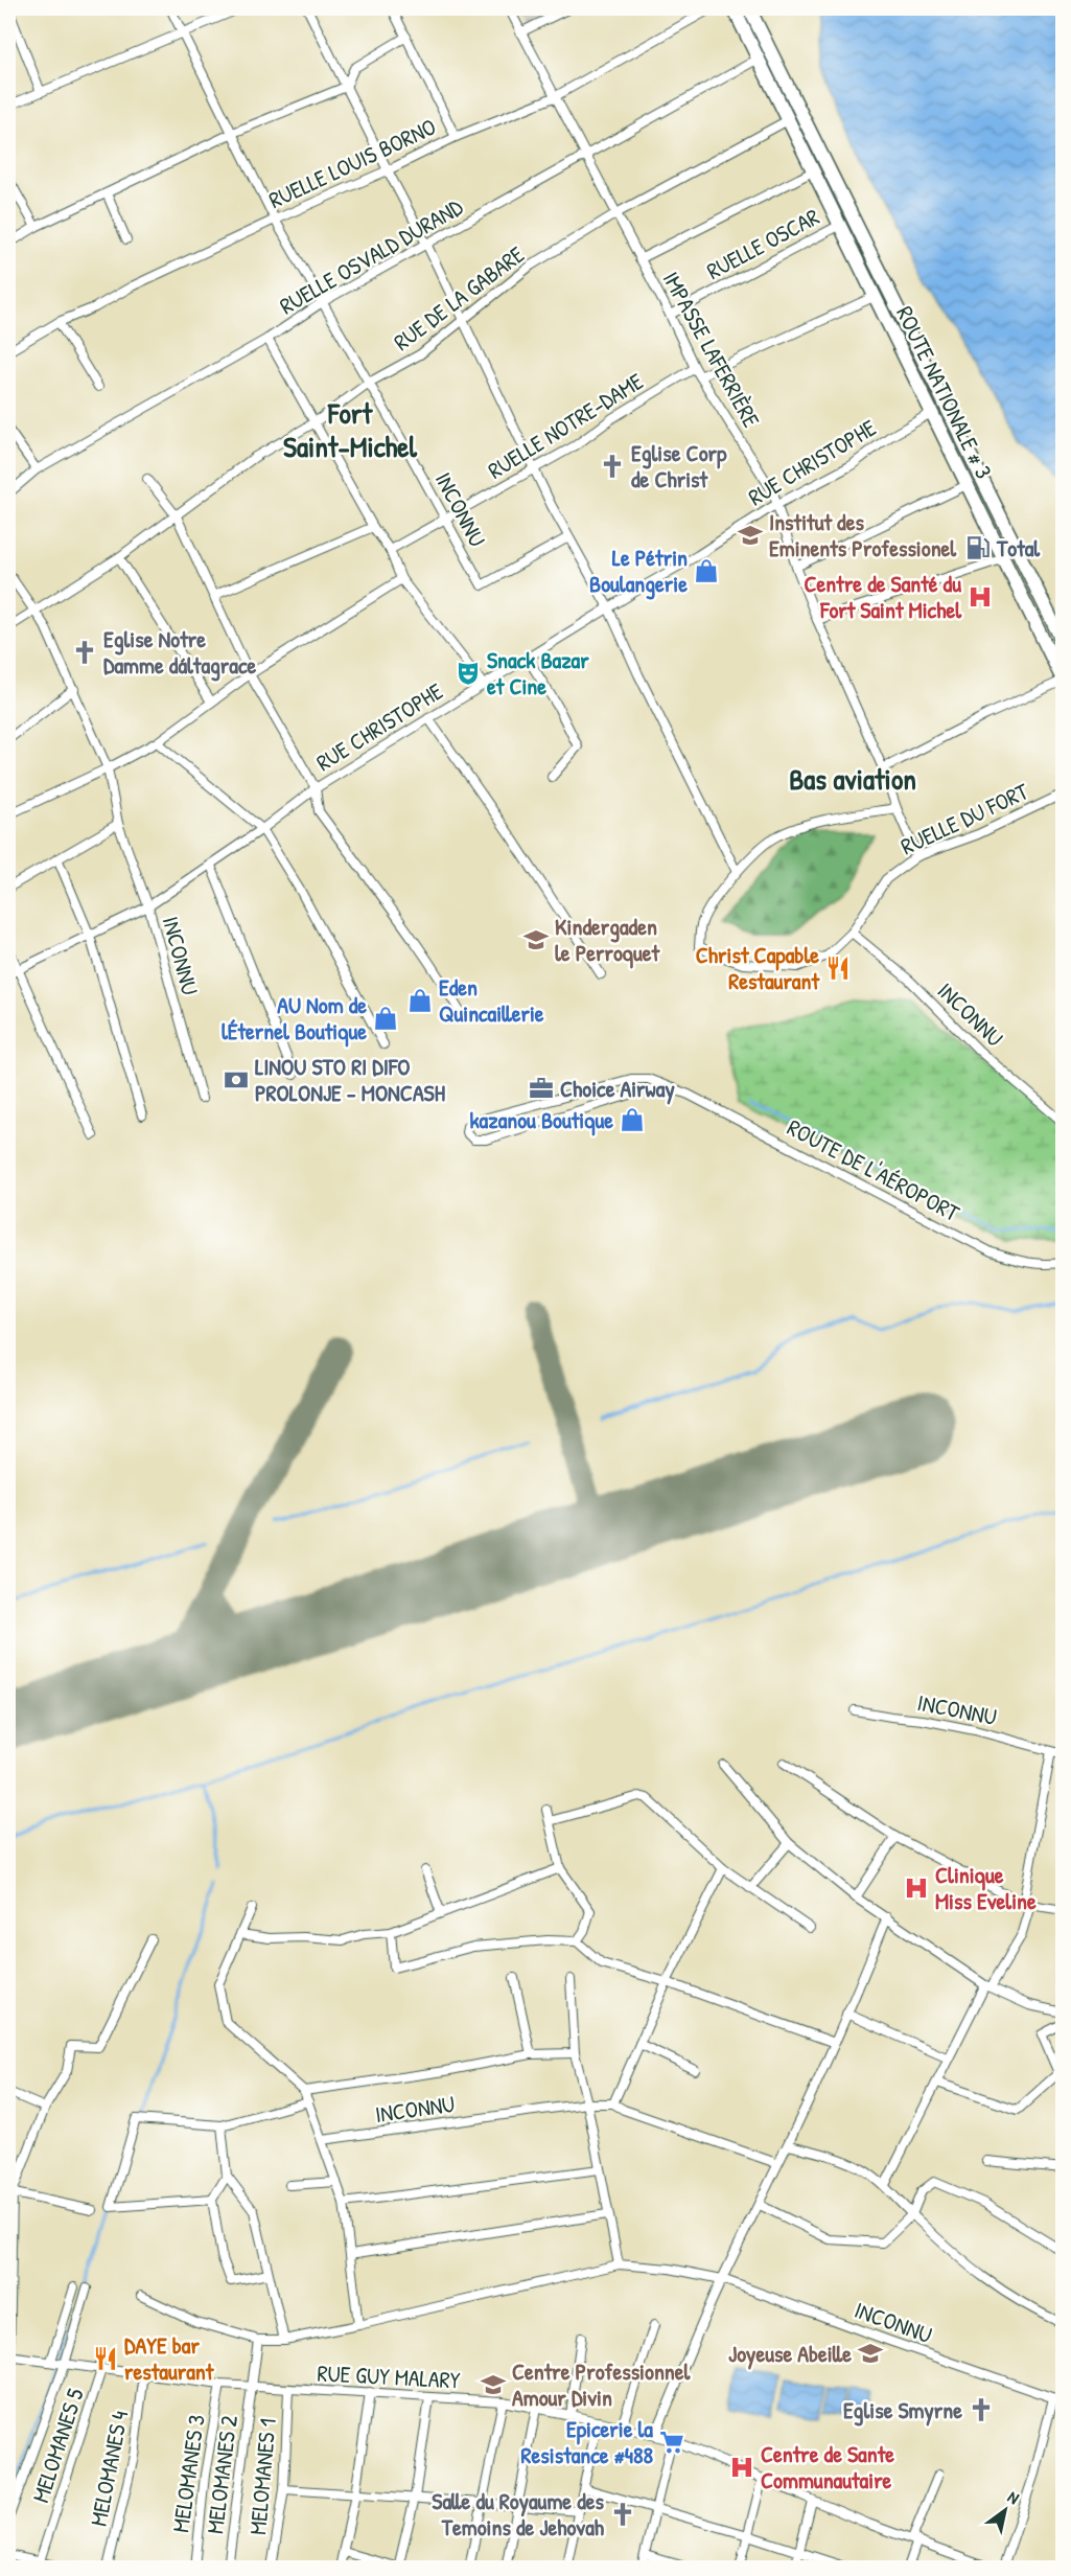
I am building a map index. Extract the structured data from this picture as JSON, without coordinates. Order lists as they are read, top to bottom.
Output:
{
  "streets": {
    "main road": ["ROUTE NATIONALE # 3"],
    "street": [
      "RUELLE LOUIS BORNO",
      "RUELLE OSCAR",
      "RUELLE OSVALD DURAND",
      "RUE DE LA GABARE",
      "IMPASSE LAFERRIÈRE",
      "RUELLE NOTRE-DAME",
      "RUE CHRISTOPHE",
      "INCONNU",
      "RUELLE DU FORT",
      "ROUTE DE L'AÉROPORT",
      "RUE GUY MALARY",
      "MELOMANES 5",
      "MELOMANES 4",
      "MELOMANES 3",
      "MELOMANES 2",
      "MELOMANES 1"
    ]
  },
  "crossings": [
    ["RUELLE LOUIS BORNO", "IMPASSE LAFERRIÈRE"],
    ["RUELLE LOUIS BORNO", "INCONNU"],
    ["RUELLE OSCAR", "IMPASSE LAFERRIÈRE"],
    ["RUELLE OSCAR", "ROUTE NATIONALE # 3"],
    ["RUELLE OSVALD DURAND", "IMPASSE LAFERRIÈRE"],
    ["RUELLE OSVALD DURAND", "ROUTE NATIONALE # 3"],
    ["RUELLE OSVALD DURAND", "INCONNU"],
    ["RUE DE LA GABARE", "IMPASSE LAFERRIÈRE"],
    ["RUE DE LA GABARE", "ROUTE NATIONALE # 3"],
    ["RUE DE LA GABARE", "INCONNU"],
    ["IMPASSE LAFERRIÈRE", "RUELLE NOTRE-DAME"],
    ["IMPASSE LAFERRIÈRE", "RUE CHRISTOPHE"],
    ["IMPASSE LAFERRIÈRE", "RUELLE DU FORT"],
    ["ROUTE NATIONALE # 3", "RUE CHRISTOPHE"],
    ["RUELLE NOTRE-DAME", "INCONNU"],
    ["RUE CHRISTOPHE", "INCONNU"],
    ["INCONNU", "RUELLE DU FORT"],
    ["INCONNU", "MELOMANES 2"],
    ["RUE GUY MALARY", "MELOMANES 5"],
    ["RUE GUY MALARY", "MELOMANES 4"],
    ["RUE GUY MALARY", "MELOMANES 3"],
    ["RUE GUY MALARY", "MELOMANES 2"],
    ["RUE GUY MALARY", "MELOMANES 1"]
  ],
  "districts": ["Fort Saint-Michel", "Bas aviation"],
  "places": {
    "church": [
      "Eglise Corp de Christ",
      "Eglise Notre Damme dáltagrace",
      "Eglise Smyrne",
      "Salle du Royaume des Temoins de Jehovah"
    ],
    "school or university": [
      "Institut des Eminents Professionel",
      "Kindergaden le Perroquet",
      "Joyeuse Abeille",
      "Centre Professionnel Amour Divin"
    ],
    "fuel station": ["Total"],
    "shop": [
      "Le Pétrin Boulangerie",
      "Eden Quincaillerie",
      "AU Nom de lÉternel Boutique",
      "kazanou Boutique"
    ],
    "hospital": ["Centre de Santé du Fort Saint Michel", "Clinique Miss Eveline", "Centre de Sante Communautaire"],
    "theatre": ["Snack Bazar et Cine"],
    "restaurant": ["Christ Capable Restaurant", "DAYE bar restaurant"],
    "bank": ["LINOU STO RI DIFO PROLONJE - MONCASH"],
    "office": ["Choice Airway"],
    "supermarket": ["Epicerie la Resistance #488"]
  },
  "north": "top right"
}
